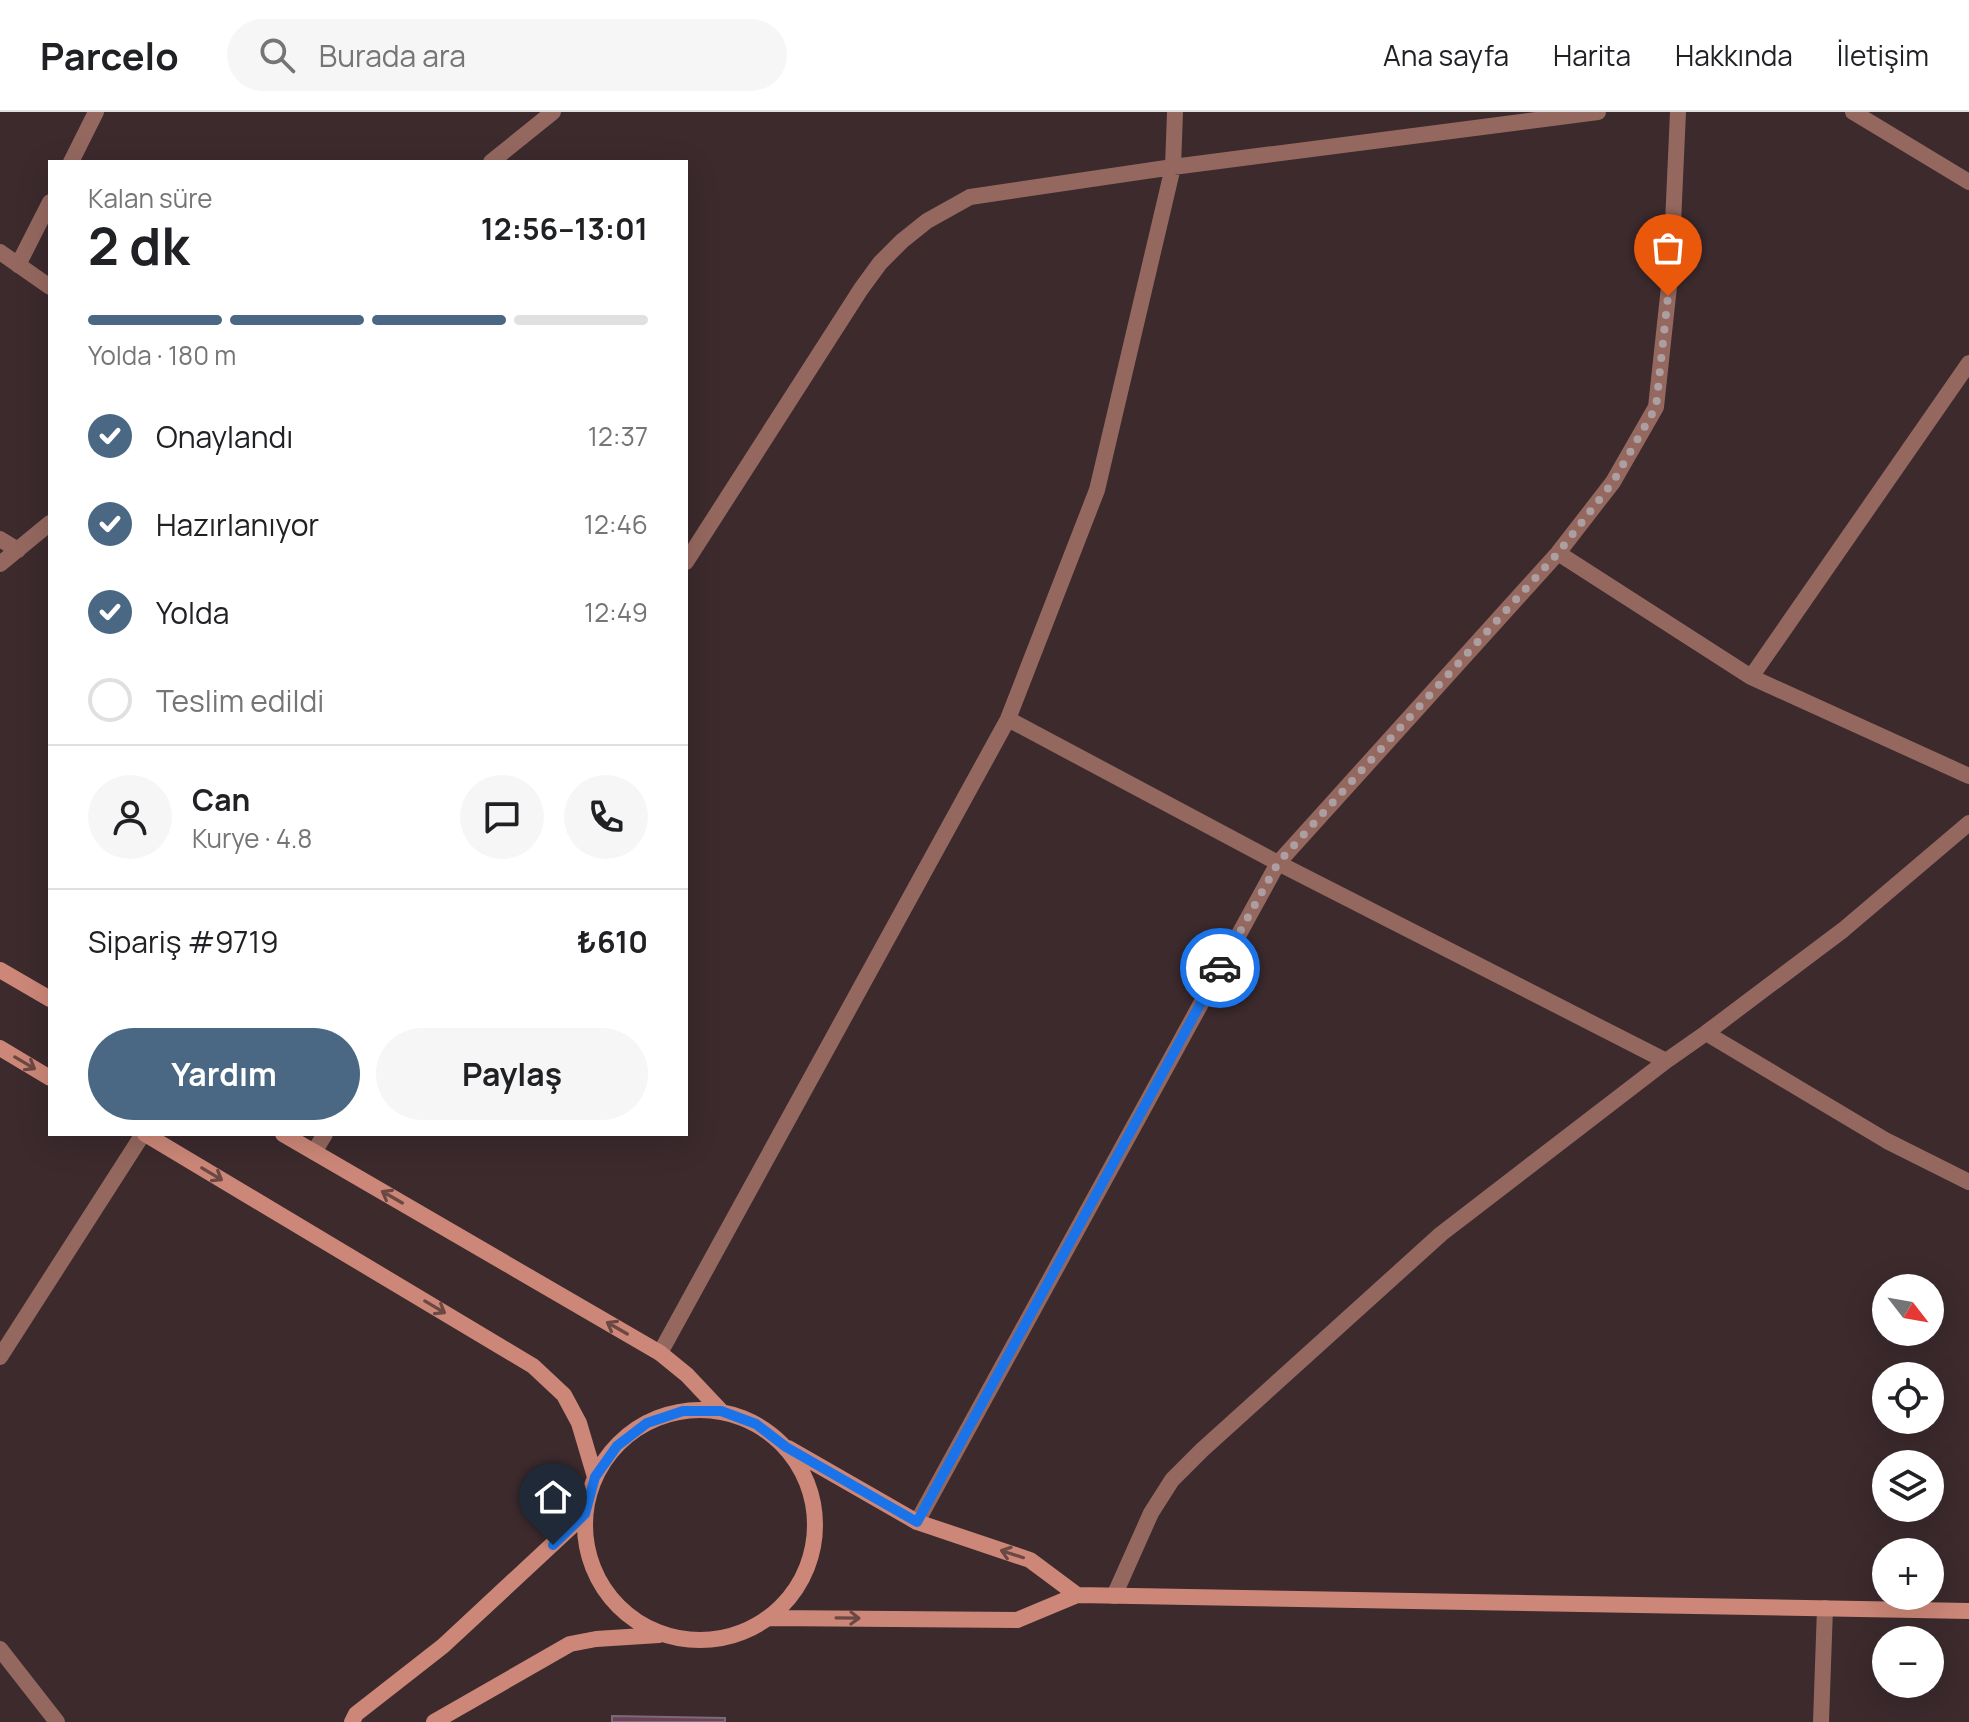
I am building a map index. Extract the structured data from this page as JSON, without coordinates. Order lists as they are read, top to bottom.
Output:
{
  "north": "bottom right",
  "page": {
    "header": "Parcelo",
    "search": "Burada ara",
    "nav": [
      "Ana sayfa",
      "Harita",
      "Hakkında",
      "İletişim"
    ],
    "heading": ["2 dk", "Kalan süre", "12:56–13:01"],
    "panel": [
      "Can",
      "Kurye · 4.8",
      "Sipariş #9719",
      "₺610"
    ],
    "bar": "Yolda · 180 m",
    "list": [
      ["Onaylandı", "12:37"],
      ["Hazırlanıyor", "12:46"],
      ["Yolda", "12:49"],
      "Teslim edildi"
    ],
    "buttons": ["Yardım", "Paylaş"],
    "map_buttons": ["+", "−"]
  }
}
